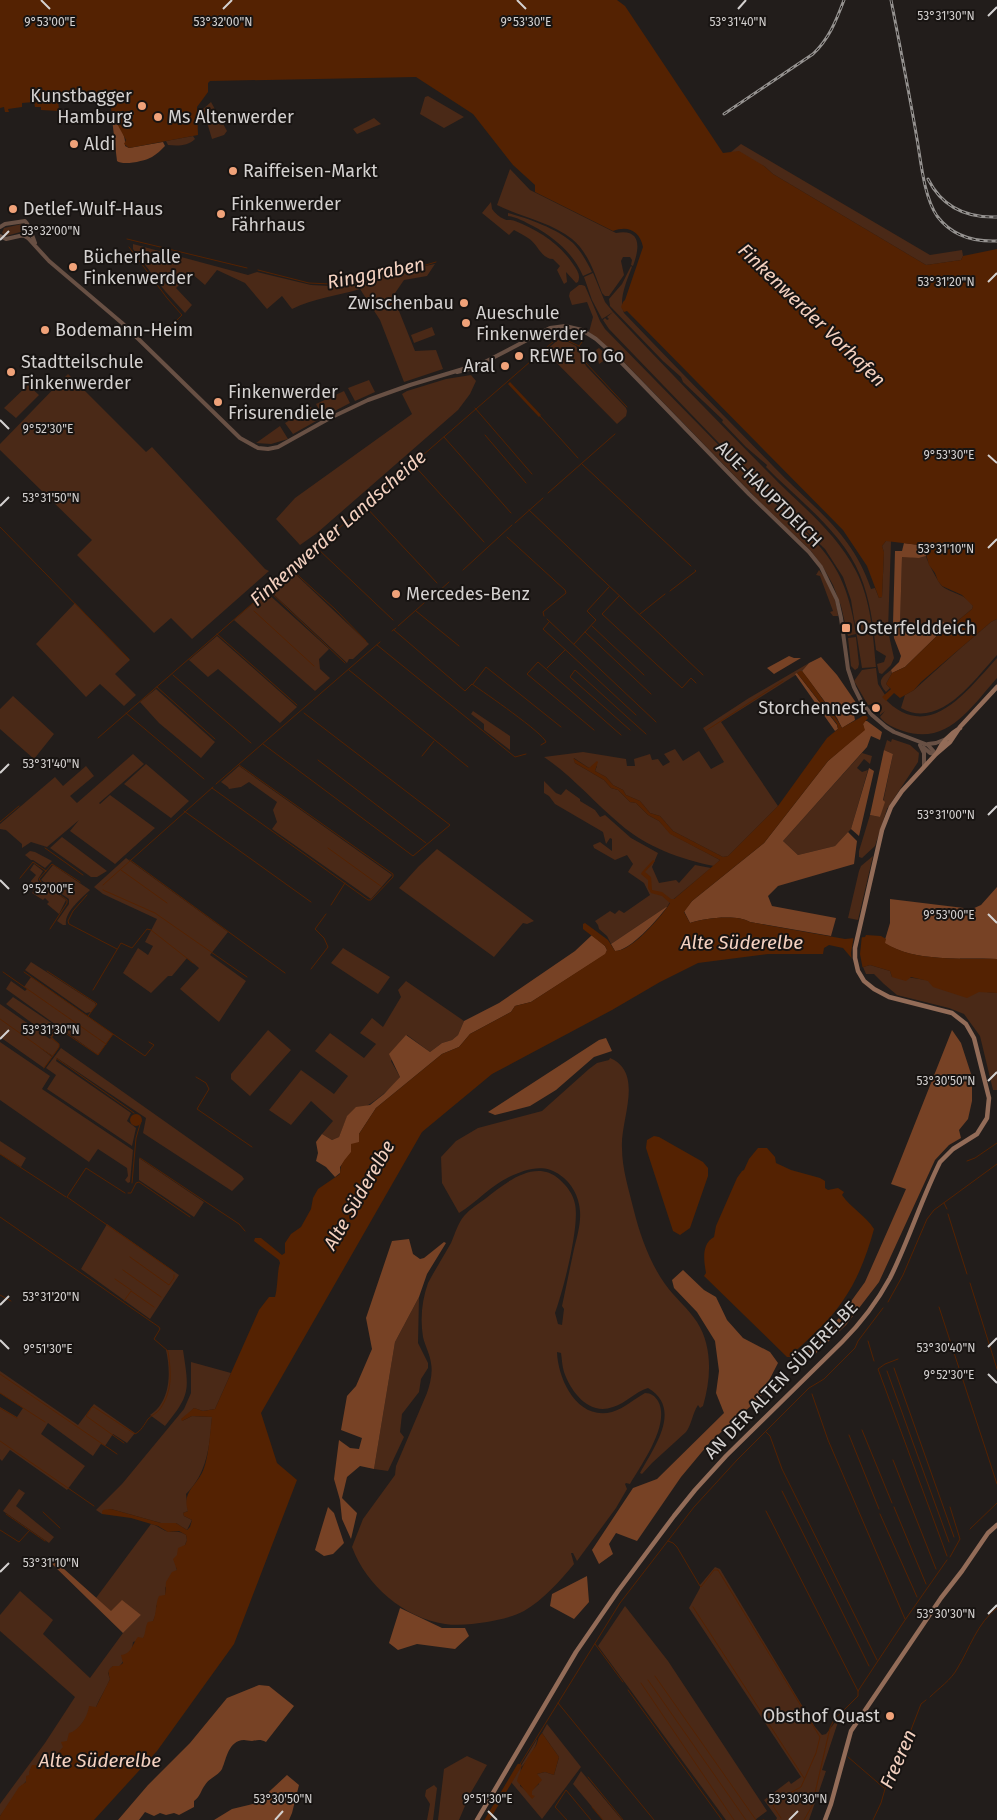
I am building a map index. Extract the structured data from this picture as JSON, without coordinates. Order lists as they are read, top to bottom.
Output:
{
  "streets": {
    "main road": ["AN DER ALTEN SÜDERELBE"],
    "street": ["AUE-HAUPTDEICH"]
  },
  "water": [
    "Ringgraben",
    "Finkenwerder Vorhafen",
    "Finkenwerder Landscheide",
    "Alte Süderelbe",
    "Freeren"
  ],
  "places": {
    "other": [
      "Kunstbagger Hamburg",
      "Ms Altenwerder",
      "Aldi",
      "Raiffeisen-Markt",
      "Detlef-Wulf-Haus",
      "Finkenwerder Fährhaus",
      "Bücherhalle Finkenwerder",
      "Zwischenbau",
      "Aueschule Finkenwerder",
      "Bodemann-Heim",
      "REWE To Go",
      "Aral",
      "Stadtteilschule Finkenwerder",
      "Finkenwerder Frisurendiele",
      "Mercedes-Benz",
      "Storchennest",
      "Obsthof Quast"
    ],
    "transit": ["Osterfelddeich"]
  },
  "coordinates": [
    "53°31'30\"N",
    "9°53'00\"E",
    "9°53'30\"E",
    "53°32'00\"N",
    "53°31'40\"N",
    "53°31'20\"N",
    "9°52'30\"E",
    "53°31'50\"N",
    "53°31'10\"N",
    "53°31'00\"N",
    "9°52'00\"E",
    "53°30'50\"N",
    "53°30'40\"N",
    "9°51'30\"E",
    "53°30'30\"N"
  ]
}
